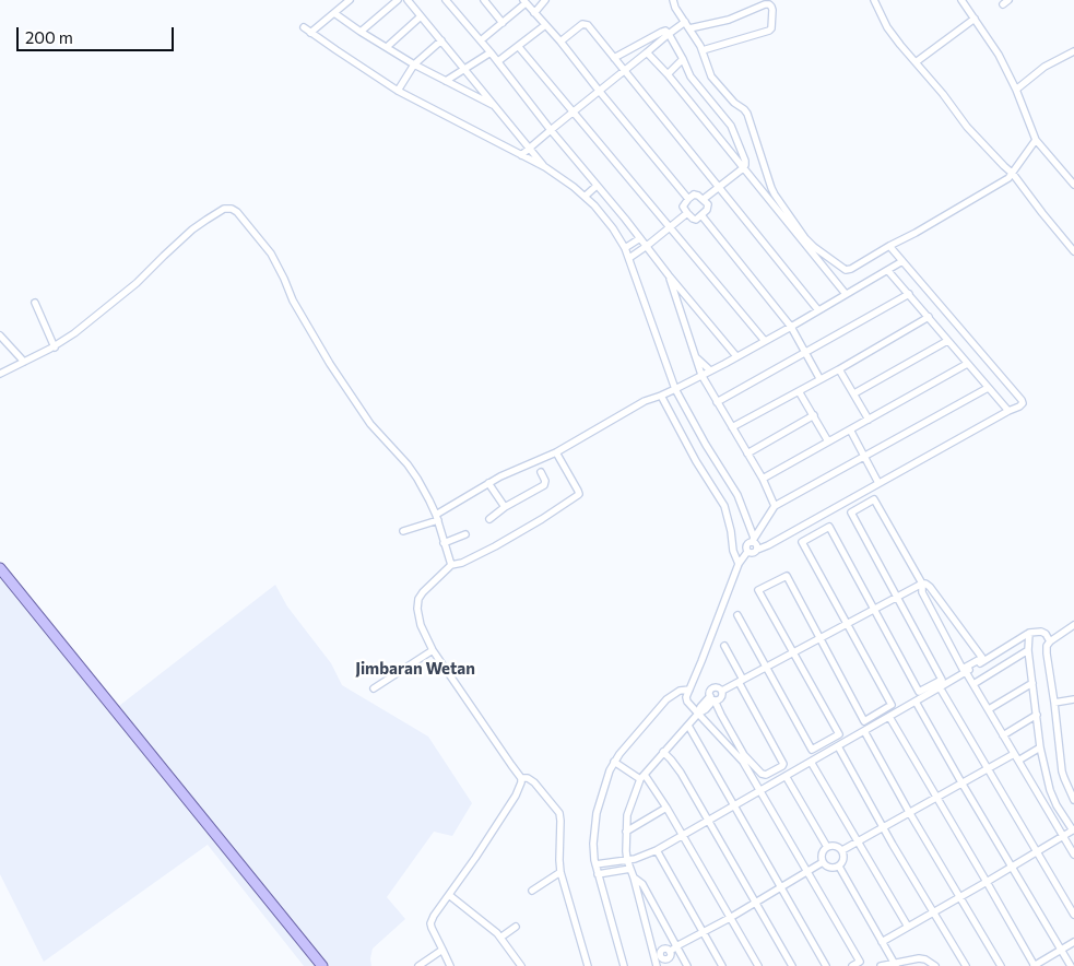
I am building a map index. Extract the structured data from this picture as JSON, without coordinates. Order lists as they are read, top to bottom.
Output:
{
  "districts": ["Jimbaran Wetan"],
  "scale_bar": "200 m"
}
